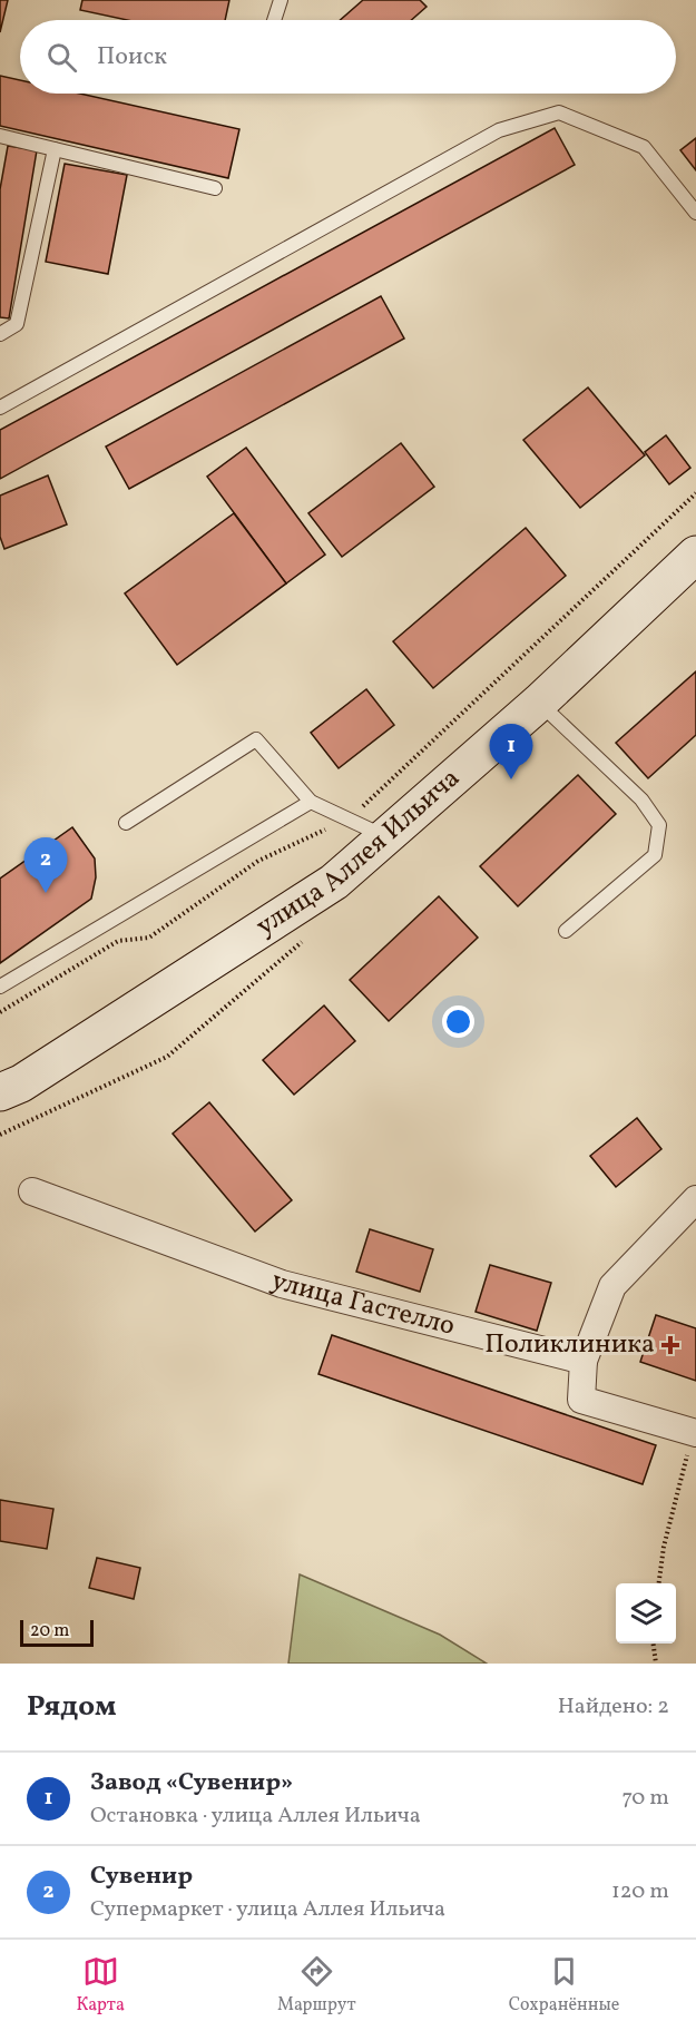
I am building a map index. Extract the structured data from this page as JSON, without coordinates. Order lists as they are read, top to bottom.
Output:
{
  "streets": {
    "main road": ["улица Аллея Ильича"],
    "street": ["улица Гастелло"]
  },
  "places": {
    "health": ["Поликлиника"]
  },
  "scale_bar": "20 m",
  "page": {
    "search": "Поиск",
    "pins": ["1", "2"],
    "scale": "20 m",
    "heading": ["Рядом", "Найдено: 2"],
    "list": [
      {
        "mark": "1",
        "name": "Завод «Сувенир»",
        "note": "Остановка · улица Аллея Ильича",
        "value": "70 m"
      },
      {
        "mark": "2",
        "name": "Сувенир",
        "note": "Супермаркет · улица Аллея Ильича",
        "value": "120 m"
      }
    ],
    "nav": ["Карта", "Маршрут", "Сохранённые"]
  }
}
